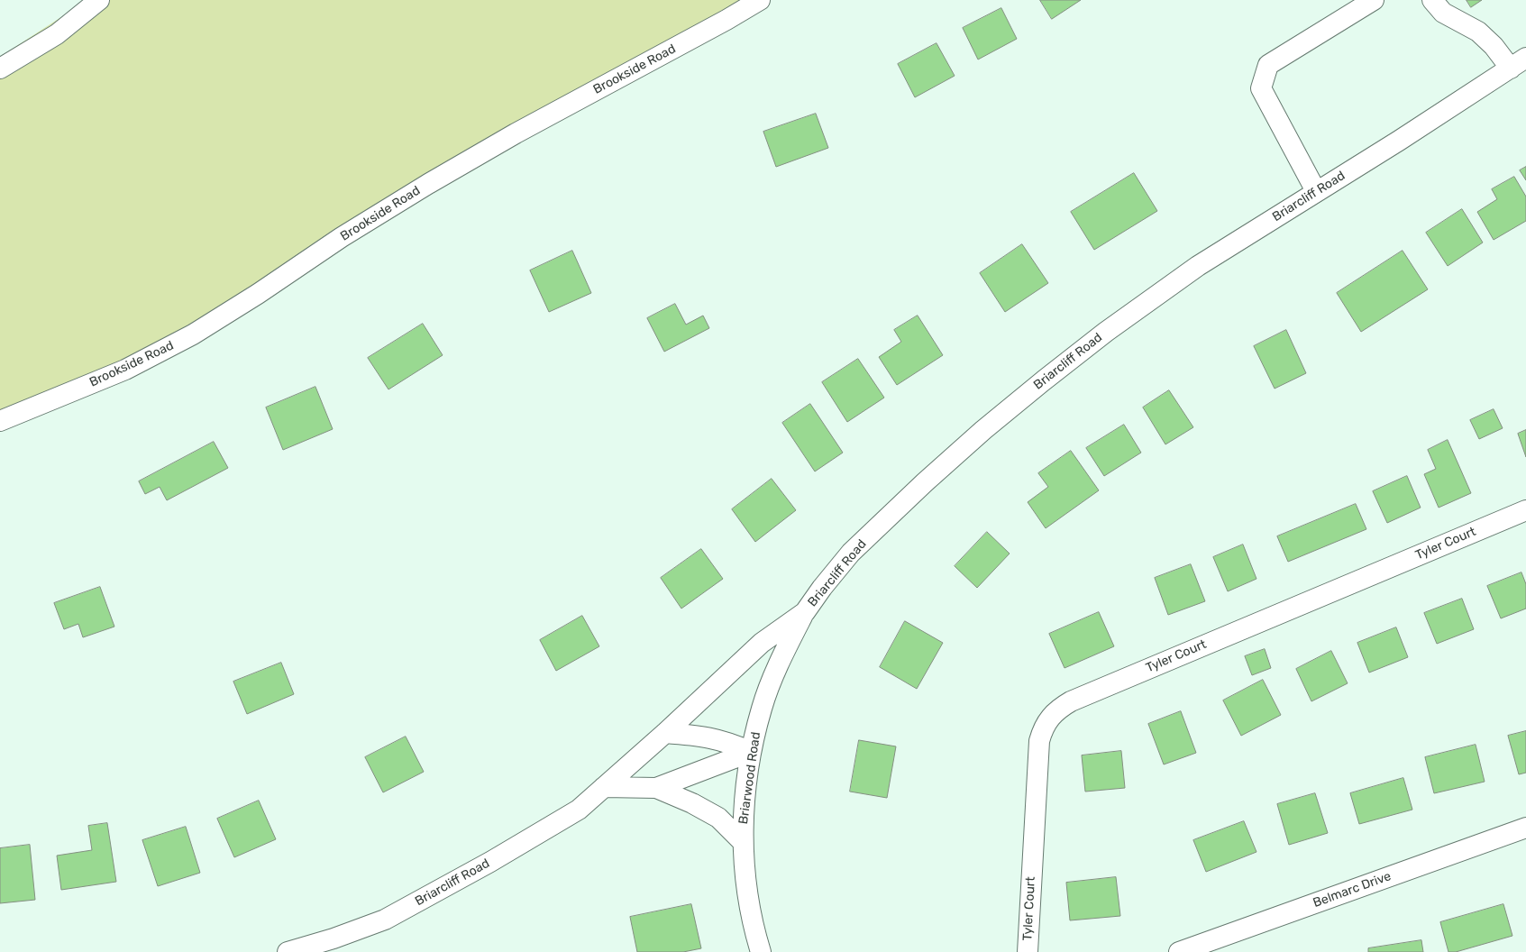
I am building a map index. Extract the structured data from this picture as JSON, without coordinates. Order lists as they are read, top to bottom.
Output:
{
  "streets": {
    "street": [
      "Brookside Road",
      "Briarcliff Road",
      "Tyler Court",
      "Briarwood Road",
      "Belmarc Drive"
    ]
  },
  "crossings": [
    ["Briarcliff Road", "Briarwood Road"]
  ]
}
